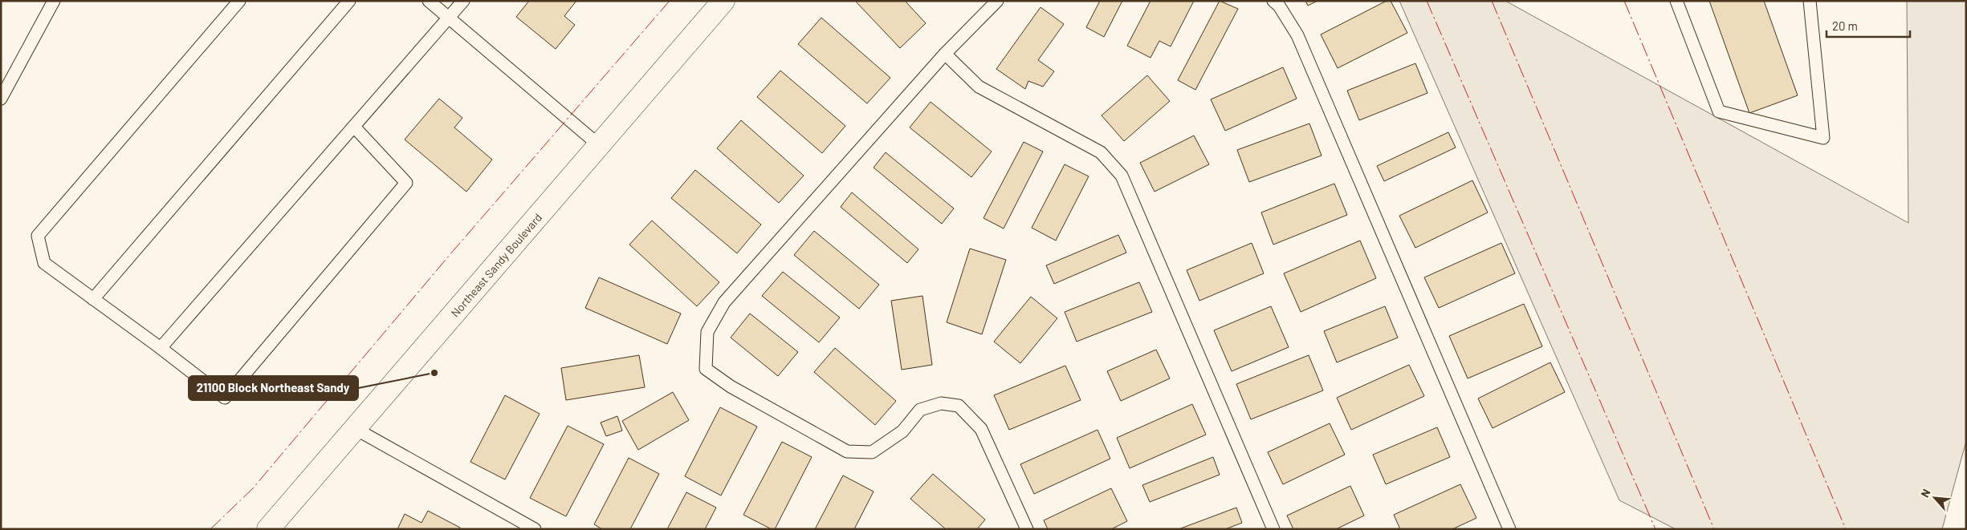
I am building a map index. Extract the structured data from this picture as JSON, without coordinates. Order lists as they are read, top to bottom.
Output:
{
  "streets": {
    "main road": ["Northeast Sandy Boulevard"]
  },
  "places": ["21100 Block Northeast Sandy"],
  "scale_bar": "20 m",
  "north": "top left"
}
